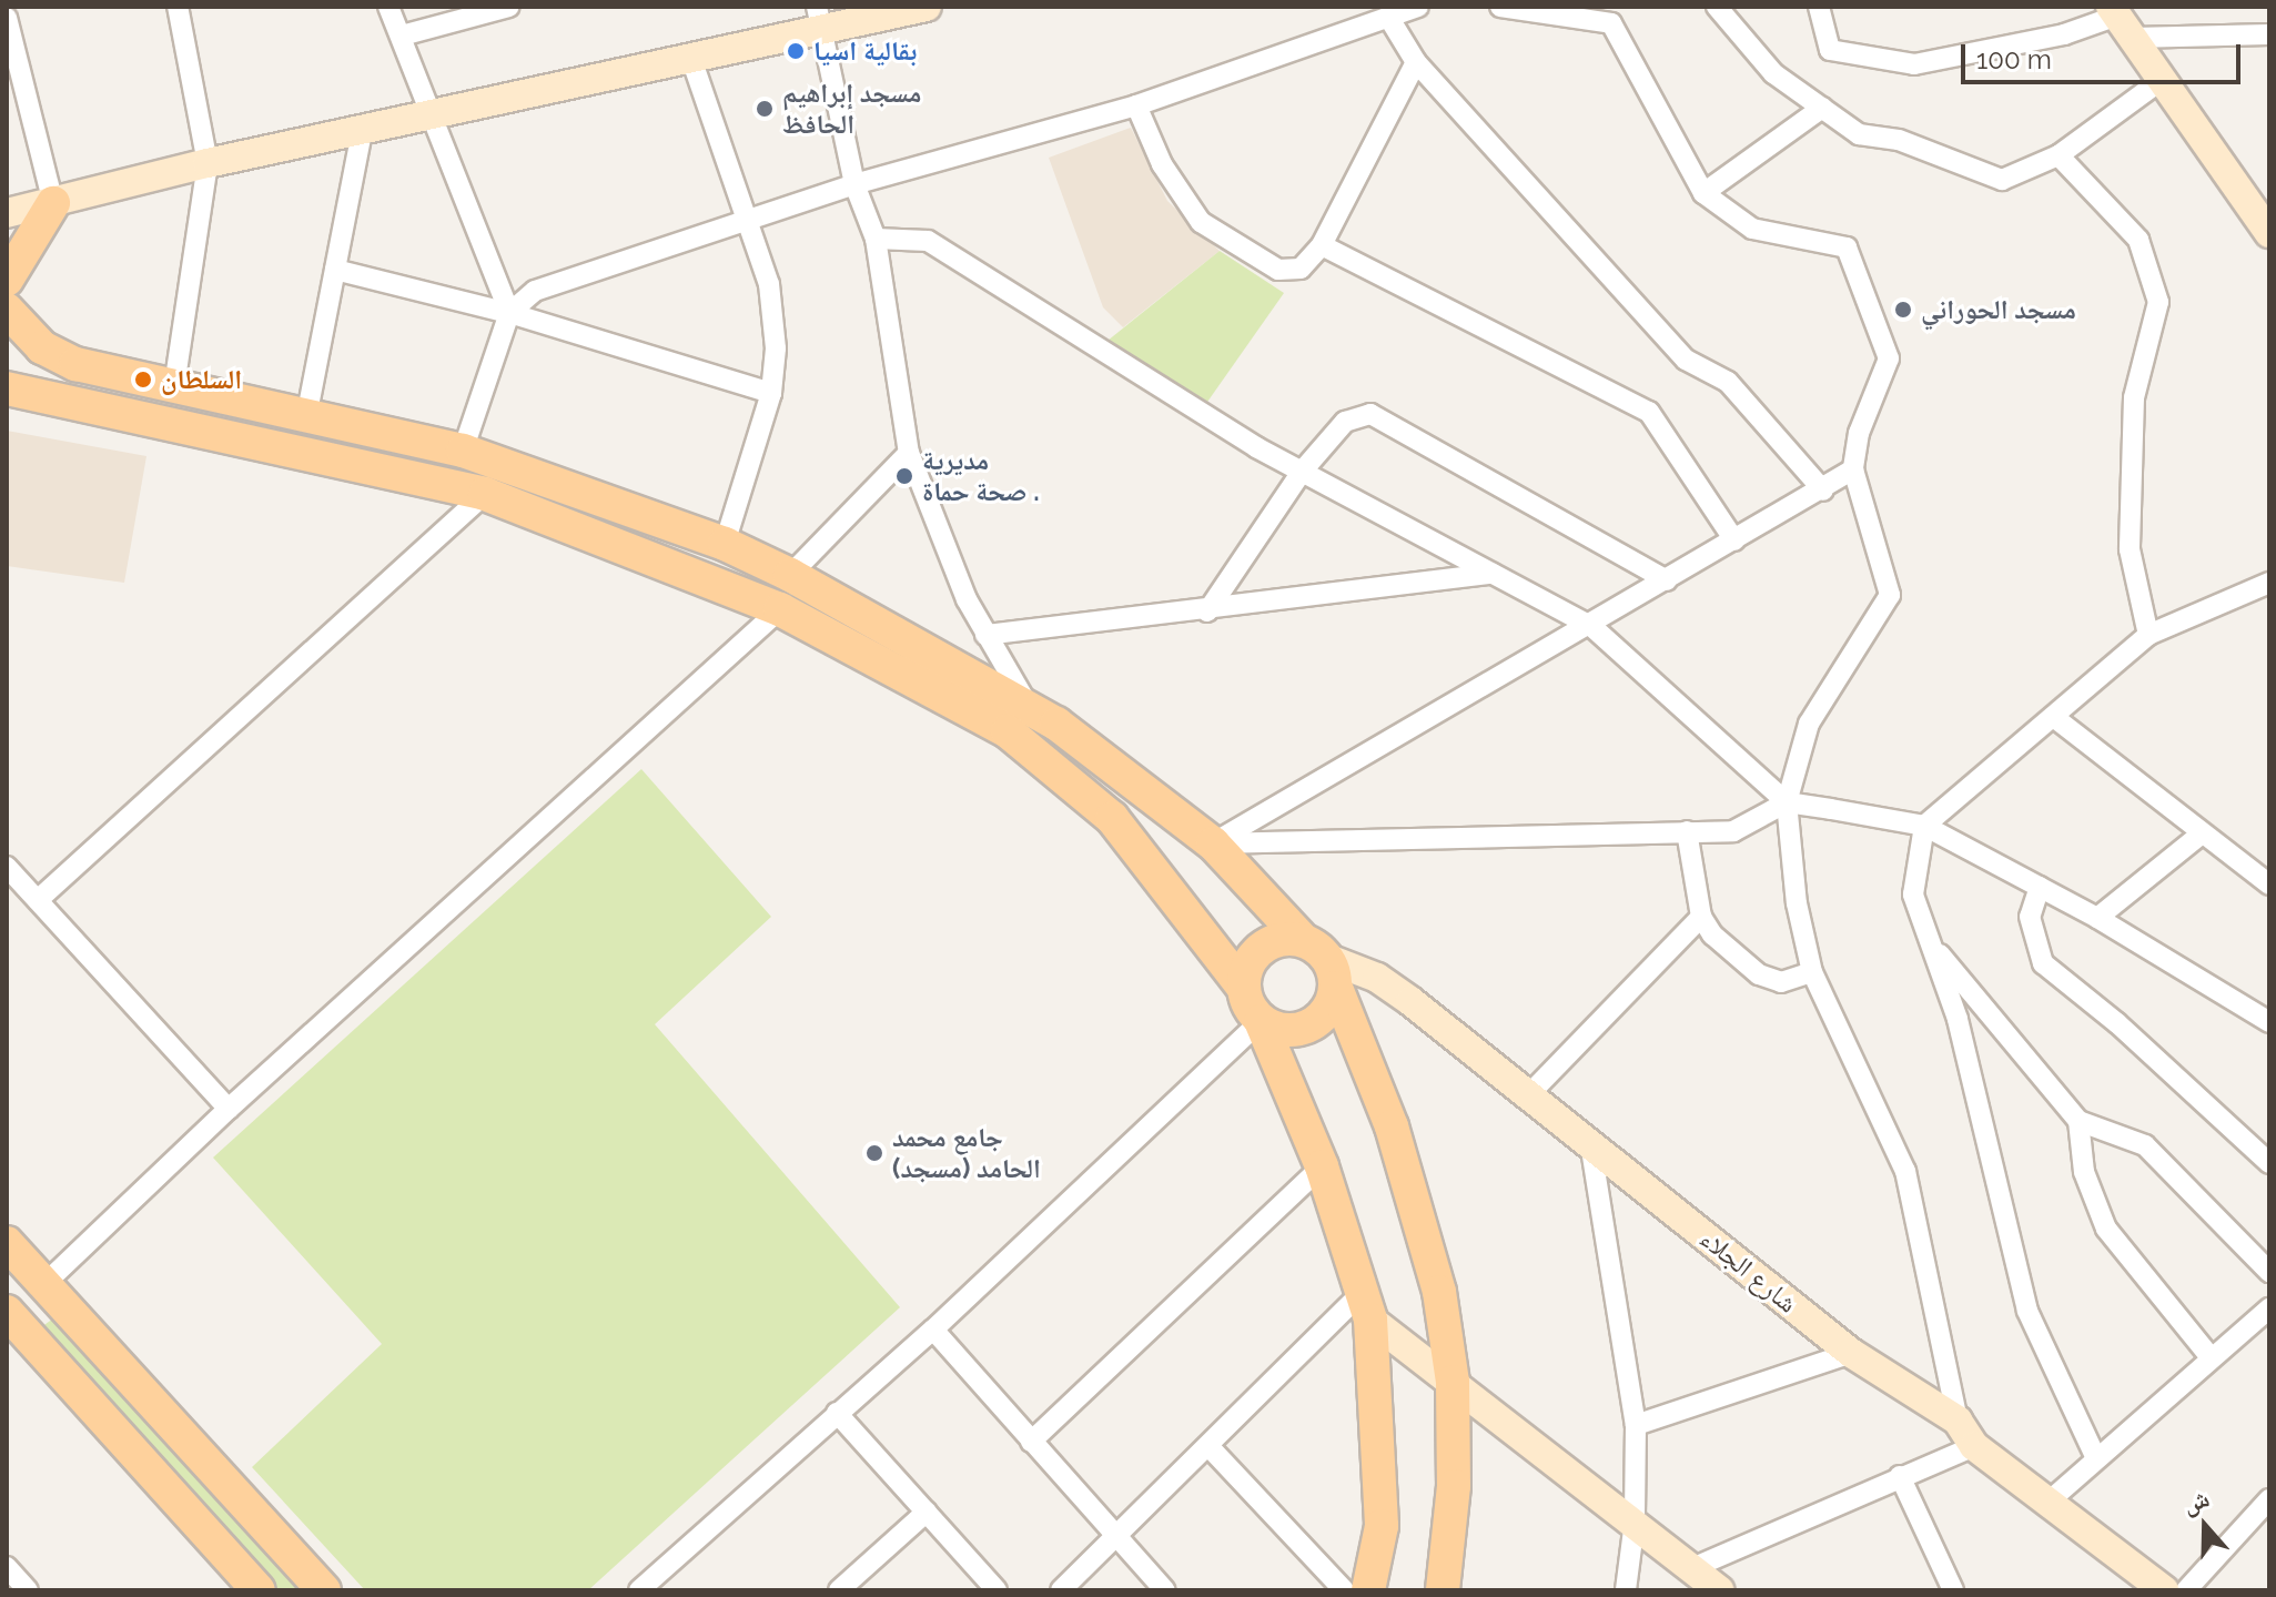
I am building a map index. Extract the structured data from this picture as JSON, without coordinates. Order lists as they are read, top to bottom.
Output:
{
  "streets": {
    "main road": ["شارع الجلاء"]
  },
  "places": [
    "بقالية اسيا",
    "مسجد إبراهيم الحافظ",
    "مسجد الحوراني",
    "السلطان",
    "مديرية صحة حماة .",
    "جامع محمد الحامد (مسجد)"
  ],
  "scale_bar": "100 m",
  "north": "top"
}
